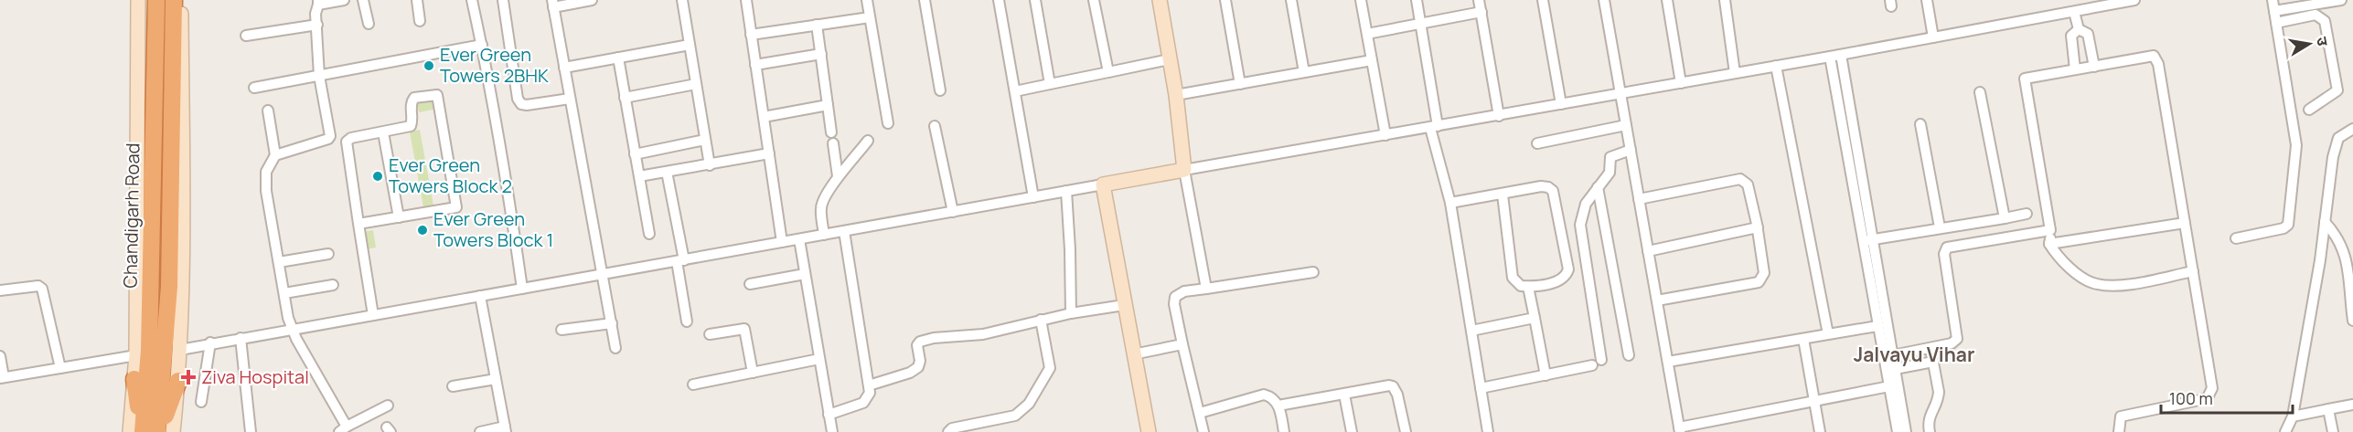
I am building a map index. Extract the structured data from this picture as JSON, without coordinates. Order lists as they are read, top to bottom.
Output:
{
  "streets": {
    "highway": ["Chandigarh Road"]
  },
  "districts": ["Jalvayu Vihar"],
  "places": {
    "other": ["Ever Green Towers 2BHK", "Ever Green Towers Block 2", "Ever Green Towers Block 1"],
    "health": ["Ziva Hospital"]
  },
  "scale_bar": "100 m",
  "north": "right"
}
